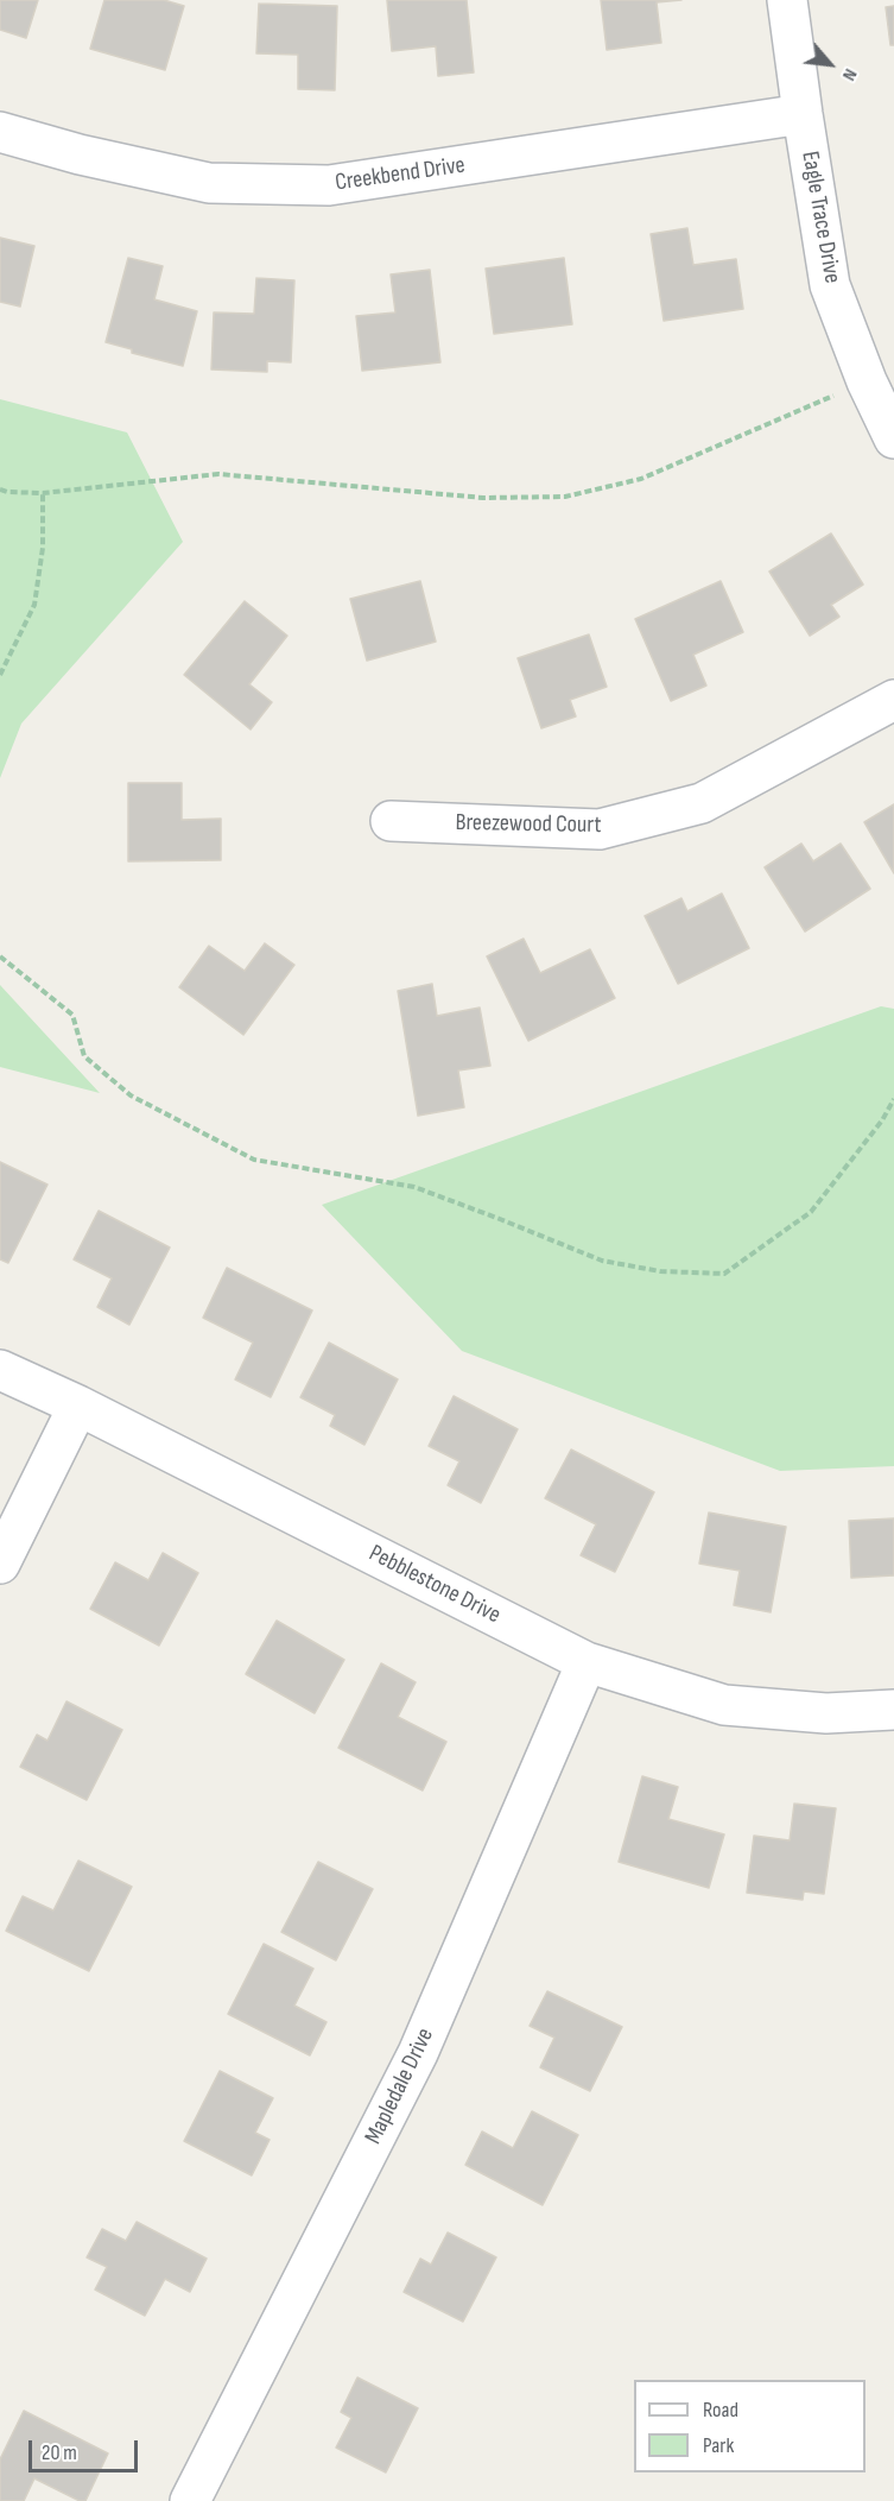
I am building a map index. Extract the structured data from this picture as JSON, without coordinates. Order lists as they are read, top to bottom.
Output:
{
  "streets": {
    "street": [
      "Creekbend Drive",
      "Eagle Trace Drive",
      "Breezewood Court",
      "Pebblestone Drive",
      "Mapledale Drive"
    ]
  },
  "crossings": [
    ["Creekbend Drive", "Eagle Trace Drive"],
    ["Pebblestone Drive", "Mapledale Drive"]
  ],
  "legend": ["Road", "Park"],
  "scale_bar": "20 m",
  "north": "bottom right"
}
